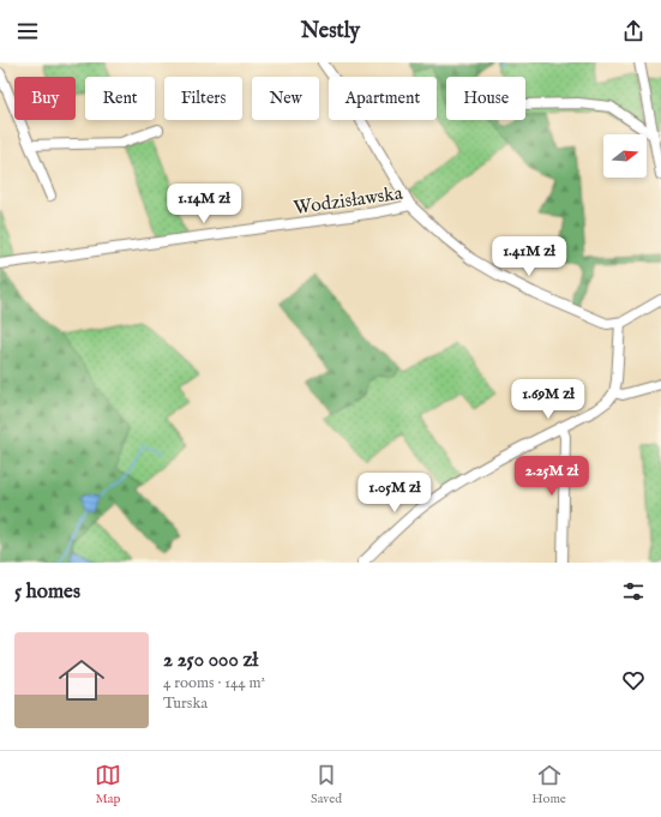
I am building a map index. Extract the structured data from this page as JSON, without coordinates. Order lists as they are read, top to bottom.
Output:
{
  "streets": {
    "street": ["Wodzisławska"]
  },
  "north": "right",
  "page": {
    "header": "Nestly",
    "chip": [
      "Buy",
      "Rent",
      "Filters",
      "New",
      "Apartment",
      "House"
    ],
    "price": [
      "1.14M zł",
      "1.41M zł",
      "1.69M zł",
      "2.25M zł",
      "1.05M zł"
    ],
    "heading": "5 homes",
    "list": [
      {
        "name": "2 250 000 zł",
        "note": "4 rooms · 144 m² · Turska"
      }
    ],
    "tabs": ["Map", "Saved", "Home"]
  }
}
